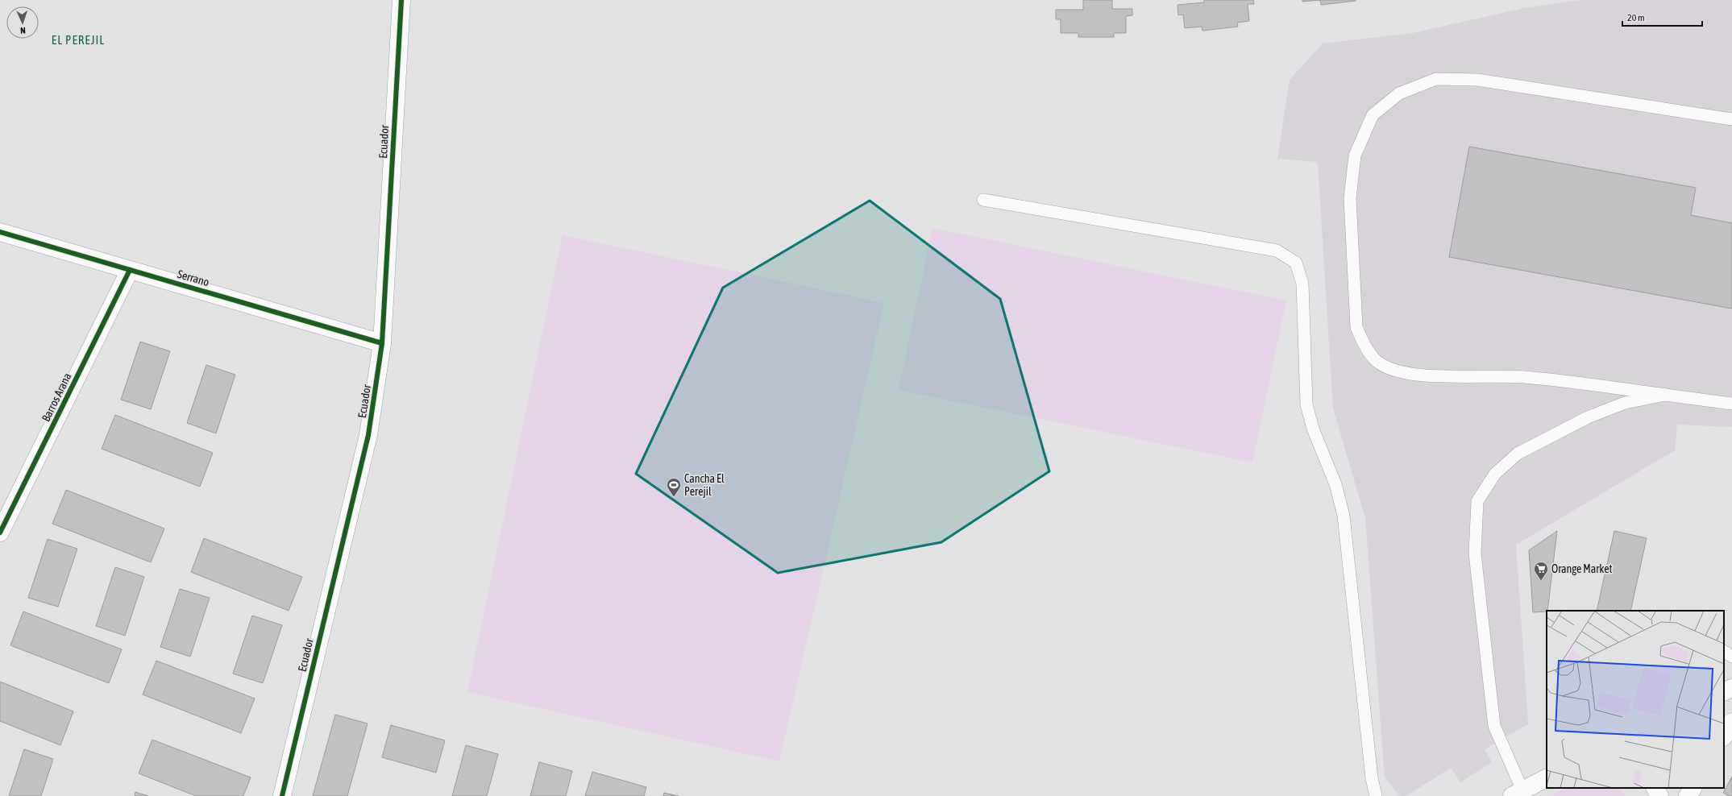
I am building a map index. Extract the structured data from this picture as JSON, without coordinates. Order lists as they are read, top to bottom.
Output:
{
  "streets": {
    "street": ["Ecuador", "Serrano", "Barros Arana"]
  },
  "crossings": [
    ["Ecuador", "Serrano"],
    ["Serrano", "Barros Arana"]
  ],
  "districts": ["EL PEREJIL"],
  "places": {
    "sports": ["Cancha El Perejil"],
    "supermarket": ["Orange Market"]
  },
  "scale_bar": "20 m",
  "north": "bottom"
}
